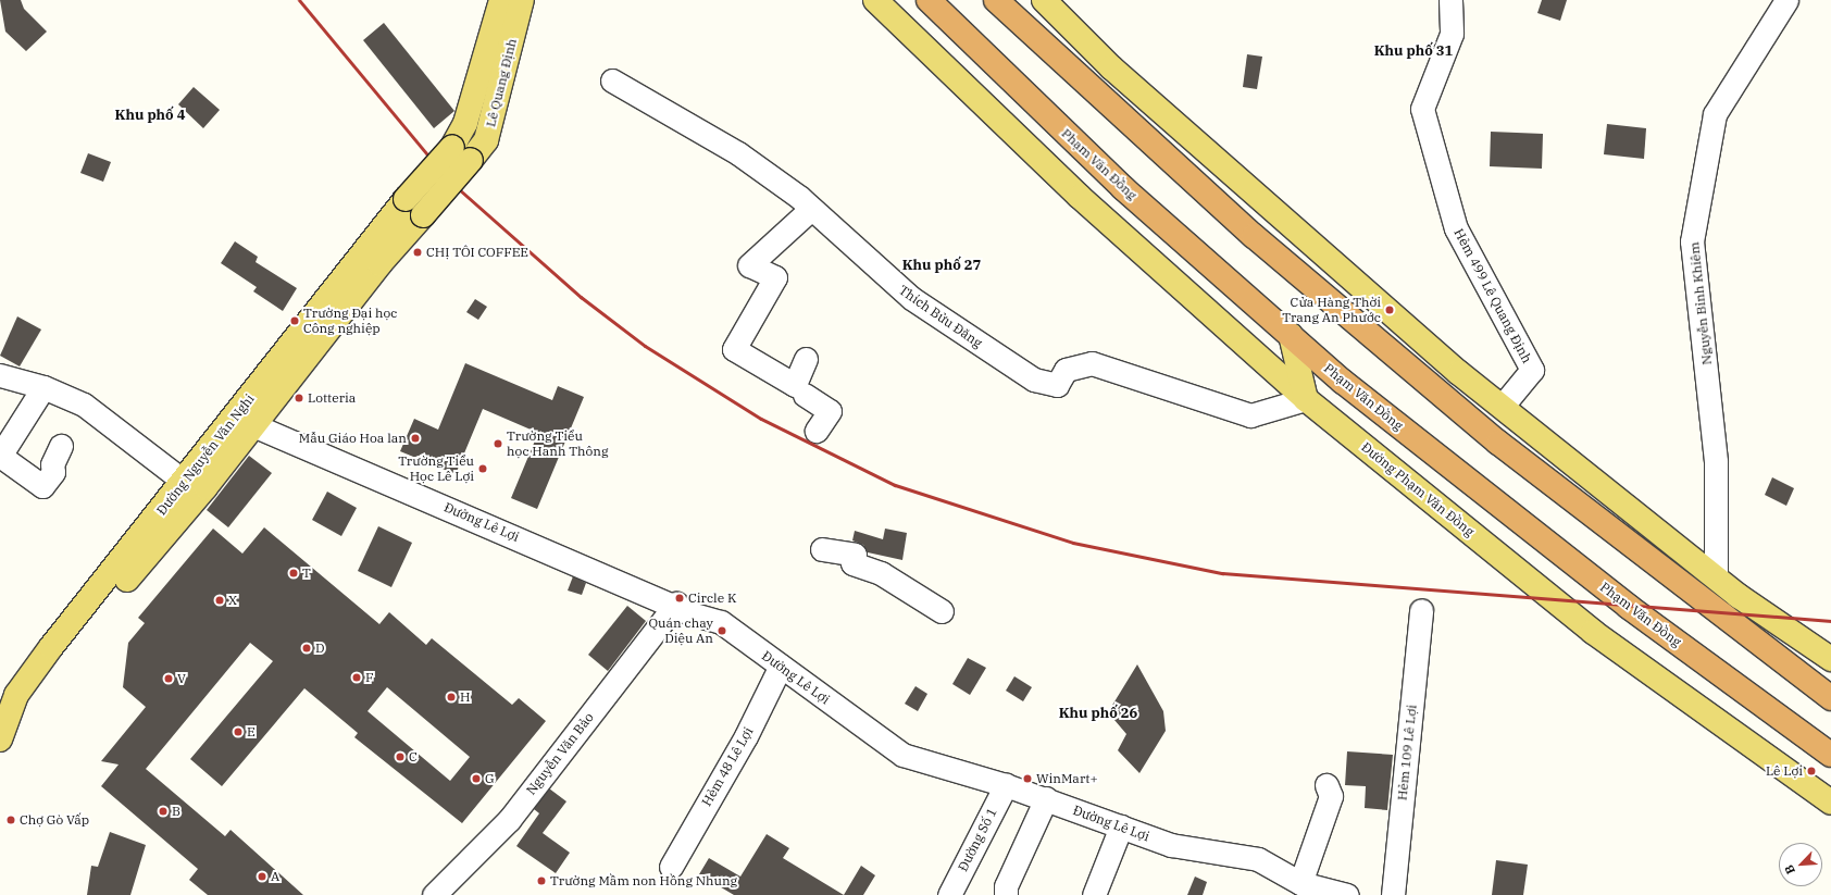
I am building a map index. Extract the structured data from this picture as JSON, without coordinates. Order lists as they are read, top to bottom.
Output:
{
  "streets": {
    "highway": ["Phạm Văn Đồng"],
    "main road": ["Lê Quang Định", "Đường Nguyễn Văn Nghi", "Đường Phạm Văn Đồng"],
    "street": [
      "Hẻm 499 Lê Quang Định",
      "Nguyễn Bỉnh Khiêm",
      "Thích Bửu Đăng",
      "Đường Lê Lợi",
      "Hẻm 109 Lê Lợi",
      "Nguyễn Văn Bảo",
      "Hẻm 48 Lê Lợi",
      "Đường Số 1"
    ]
  },
  "crossings": [
    ["Lê Quang Định", "Đường Nguyễn Văn Nghi"],
    ["Thích Bửu Đăng", "Đường Phạm Văn Đồng"],
    ["Đường Nguyễn Văn Nghi", "Đường Lê Lợi"],
    ["Đường Lê Lợi", "Nguyễn Văn Bảo"],
    ["Đường Lê Lợi", "Hẻm 48 Lê Lợi"],
    ["Đường Lê Lợi", "Đường Số 1"]
  ],
  "districts": [
    "Khu phố 31",
    "Khu phố 4",
    "Khu phố 27",
    "Khu phố 26"
  ],
  "places": [
    "CHỊ TÔI COFFEE",
    "Cửa Hàng Thời Trang An Phước",
    "Trường Đại học Công nghiệp",
    "Lotteria",
    "Mẫu Giáo Hoa lan",
    "Trường Tiểu học Hanh Thông",
    "Trường Tiểu Học Lê Lợi",
    "T",
    "Circle K",
    "X",
    "Quán chay Diệu An",
    "D",
    "F",
    "V",
    "H",
    "E",
    "C",
    "Lê Lợi",
    "G",
    "WinMart+",
    "B",
    "Chợ Gò Vấp",
    "A",
    "Trường Mầm non Hồng Nhung"
  ],
  "north": "bottom left"
}
